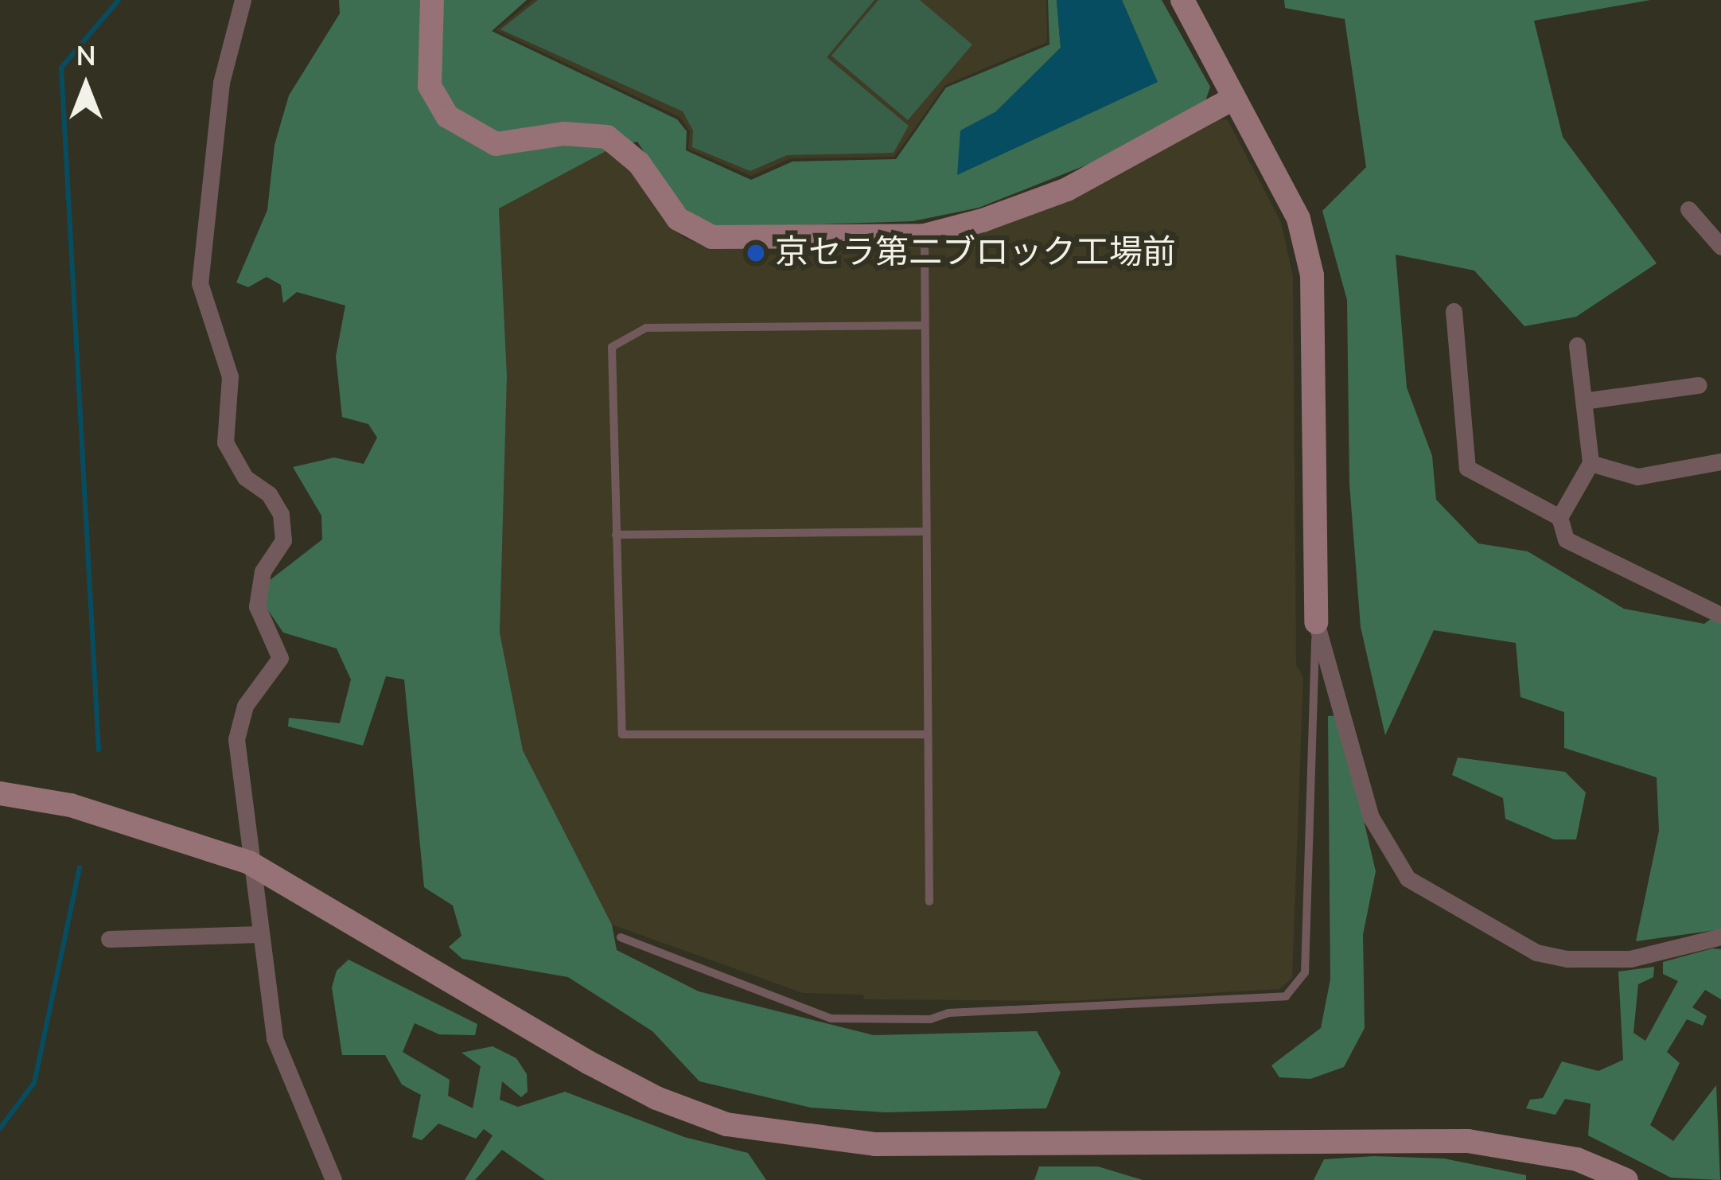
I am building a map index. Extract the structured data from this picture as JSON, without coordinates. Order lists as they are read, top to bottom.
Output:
{
  "places": ["京セラ第二ブロック工場前"],
  "north": "top"
}
